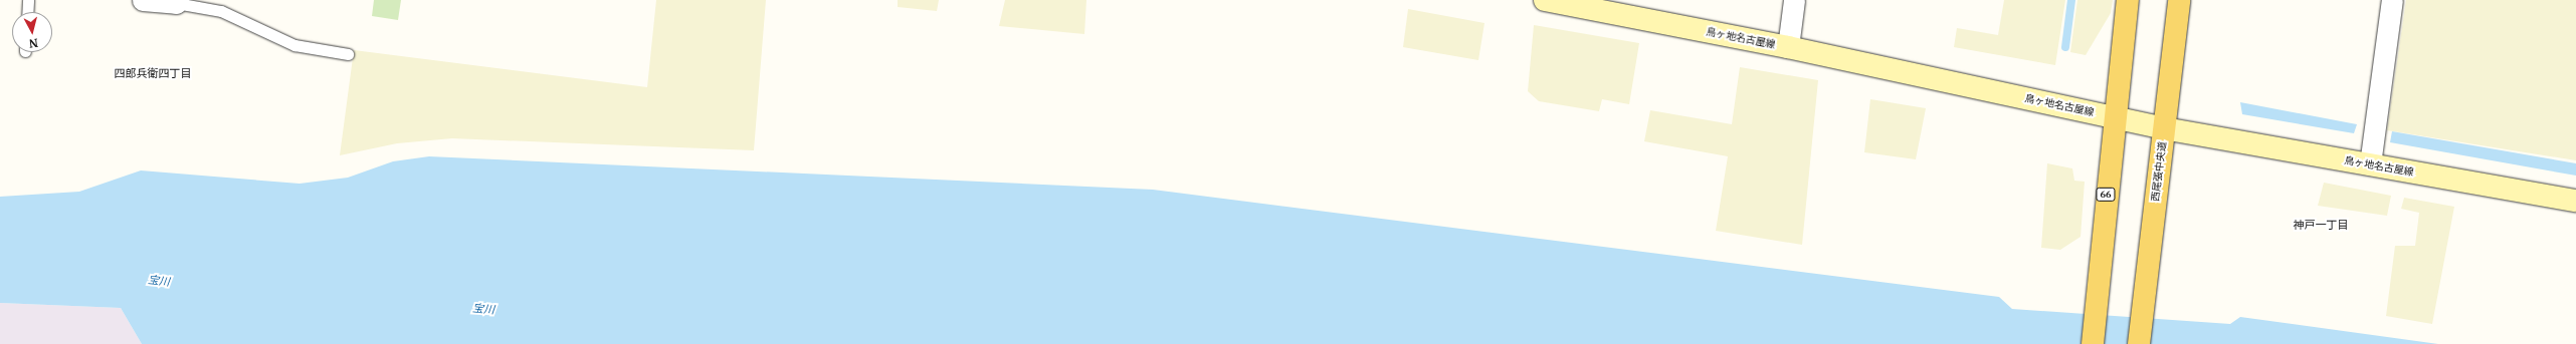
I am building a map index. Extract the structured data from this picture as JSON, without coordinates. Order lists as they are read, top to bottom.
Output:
{
  "streets": {
    "main road": ["鳥ヶ地名古屋線", "西尾張中央道", "66"]
  },
  "crossings": [
    ["鳥ヶ地名古屋線", "西尾張中央道"],
    ["鳥ヶ地名古屋線", "66"]
  ],
  "districts": ["四郎兵衛四丁目", "神戸一丁目"],
  "water": ["宝川"],
  "north": "bottom"
}
